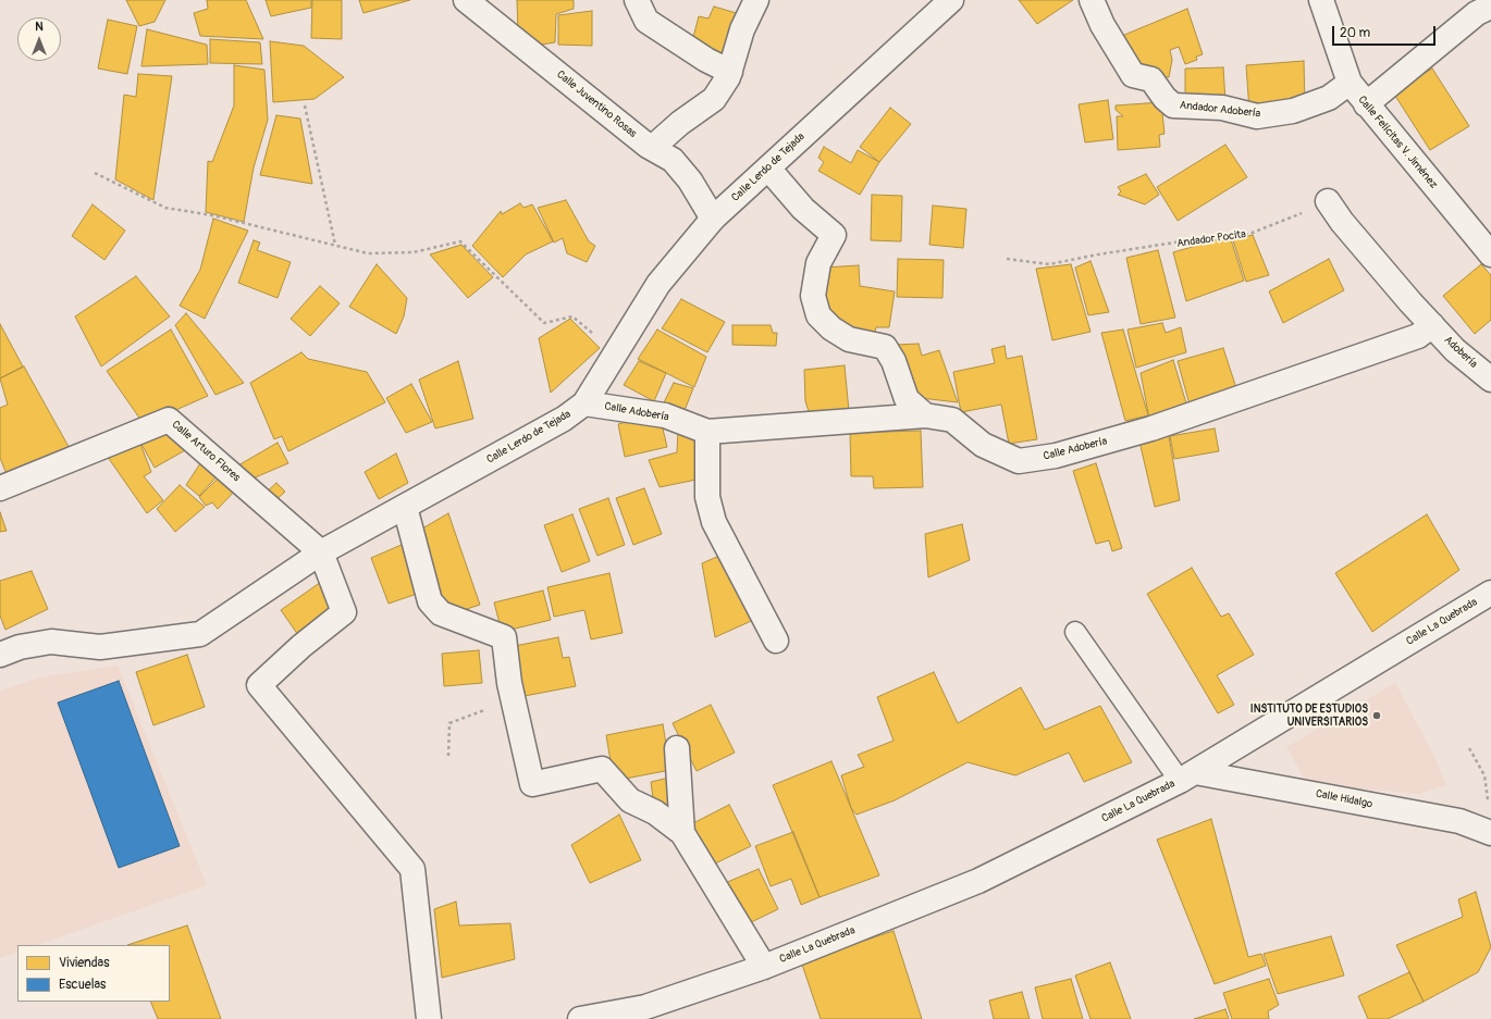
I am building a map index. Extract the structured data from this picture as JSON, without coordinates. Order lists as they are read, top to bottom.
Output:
{
  "streets": {
    "street": [
      "Calle Juventino Rosas",
      "Andador Adobería",
      "Calle Felícitas V. Jiménez",
      "Calle Lerdo de Tejada",
      "Adobería",
      "Calle Adobería",
      "Calle Arturo Flores",
      "Calle La Quebrada",
      "Calle Hidalgo"
    ],
    "path": ["Andador Pocita"]
  },
  "crossings": [
    ["Calle Juventino Rosas", "Calle Lerdo de Tejada"],
    ["Andador Adobería", "Calle Felícitas V. Jiménez"],
    ["Calle Lerdo de Tejada", "Calle Adobería"],
    ["Calle Lerdo de Tejada", "Calle Arturo Flores"],
    ["Adobería", "Calle Adobería"],
    ["Calle La Quebrada", "Calle Hidalgo"]
  ],
  "places": ["INSTITUTO DE ESTUDIOS UNIVERSITARIOS"],
  "legend": ["Viviendas", "Escuelas"],
  "scale_bar": "20 m",
  "north": "top"
}
